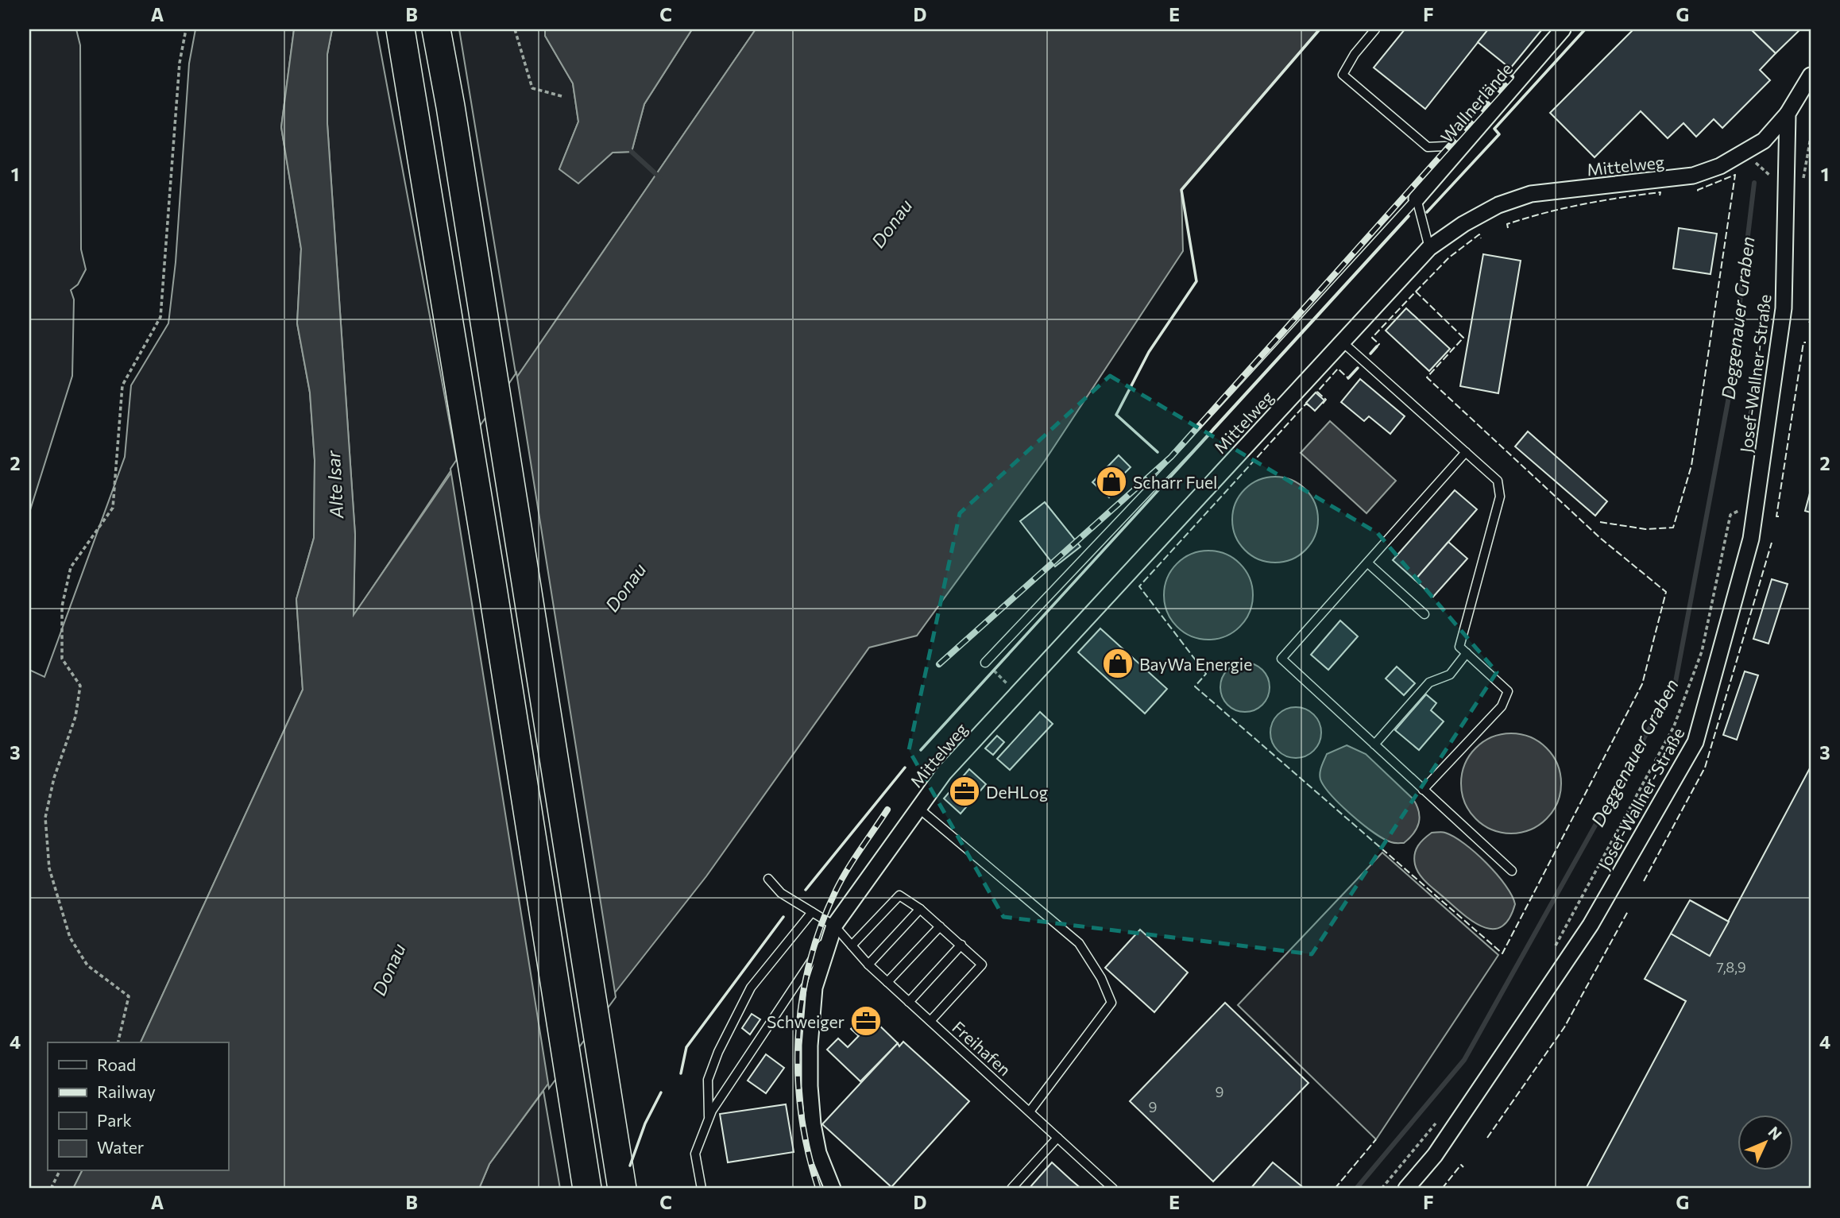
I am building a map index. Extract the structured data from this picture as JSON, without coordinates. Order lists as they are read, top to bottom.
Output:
{
  "streets": {
    "street": ["Wallnerlände", "Mittelweg", "Josef-Wallner-Straße"],
    "lane": ["Freihafen"]
  },
  "crossings": [
    ["Mittelweg", "Josef-Wallner-Straße"],
    ["Mittelweg", "Freihafen"]
  ],
  "water": ["Donau", "Deggenauer Graben", "Alte Isar"],
  "places": {
    "shop": ["Scharr Fuel", "BayWa Energie"],
    "office": ["DeHLog", "Schweiger"]
  },
  "house_numbers": ["7,8,9", "9", "9"],
  "legend": [
    "Road",
    "Railway",
    "Park",
    "Water"
  ],
  "north": "top right",
  "grid": {
    "columns": [
      "A",
      "B",
      "C",
      "D",
      "E",
      "F",
      "G"
    ],
    "rows": [
      "1",
      "2",
      "3",
      "4"
    ]
  }
}
